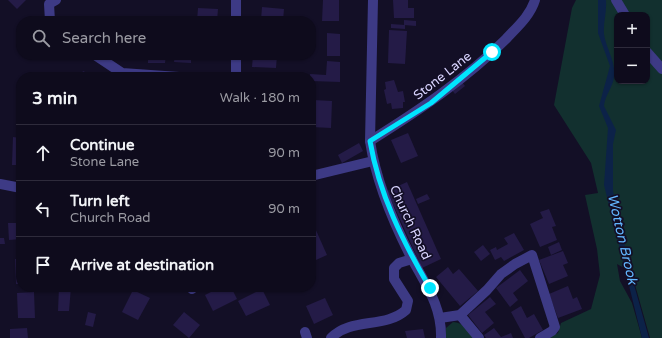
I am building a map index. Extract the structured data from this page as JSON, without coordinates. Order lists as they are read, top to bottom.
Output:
{
  "streets": {
    "street": ["Stone Lane", "Church Road"]
  },
  "crossings": [
    ["Stone Lane", "Church Road"]
  ],
  "water": ["Wotton Brook"],
  "page": {
    "map_buttons": ["+", "−"],
    "search": "Search here",
    "heading": ["3 min", "Walk · 180 m"],
    "list": [
      ["Continue", "Stone Lane", "90 m"],
      ["Turn left", "Church Road", "90 m"],
      "Arrive at destination"
    ]
  }
}
